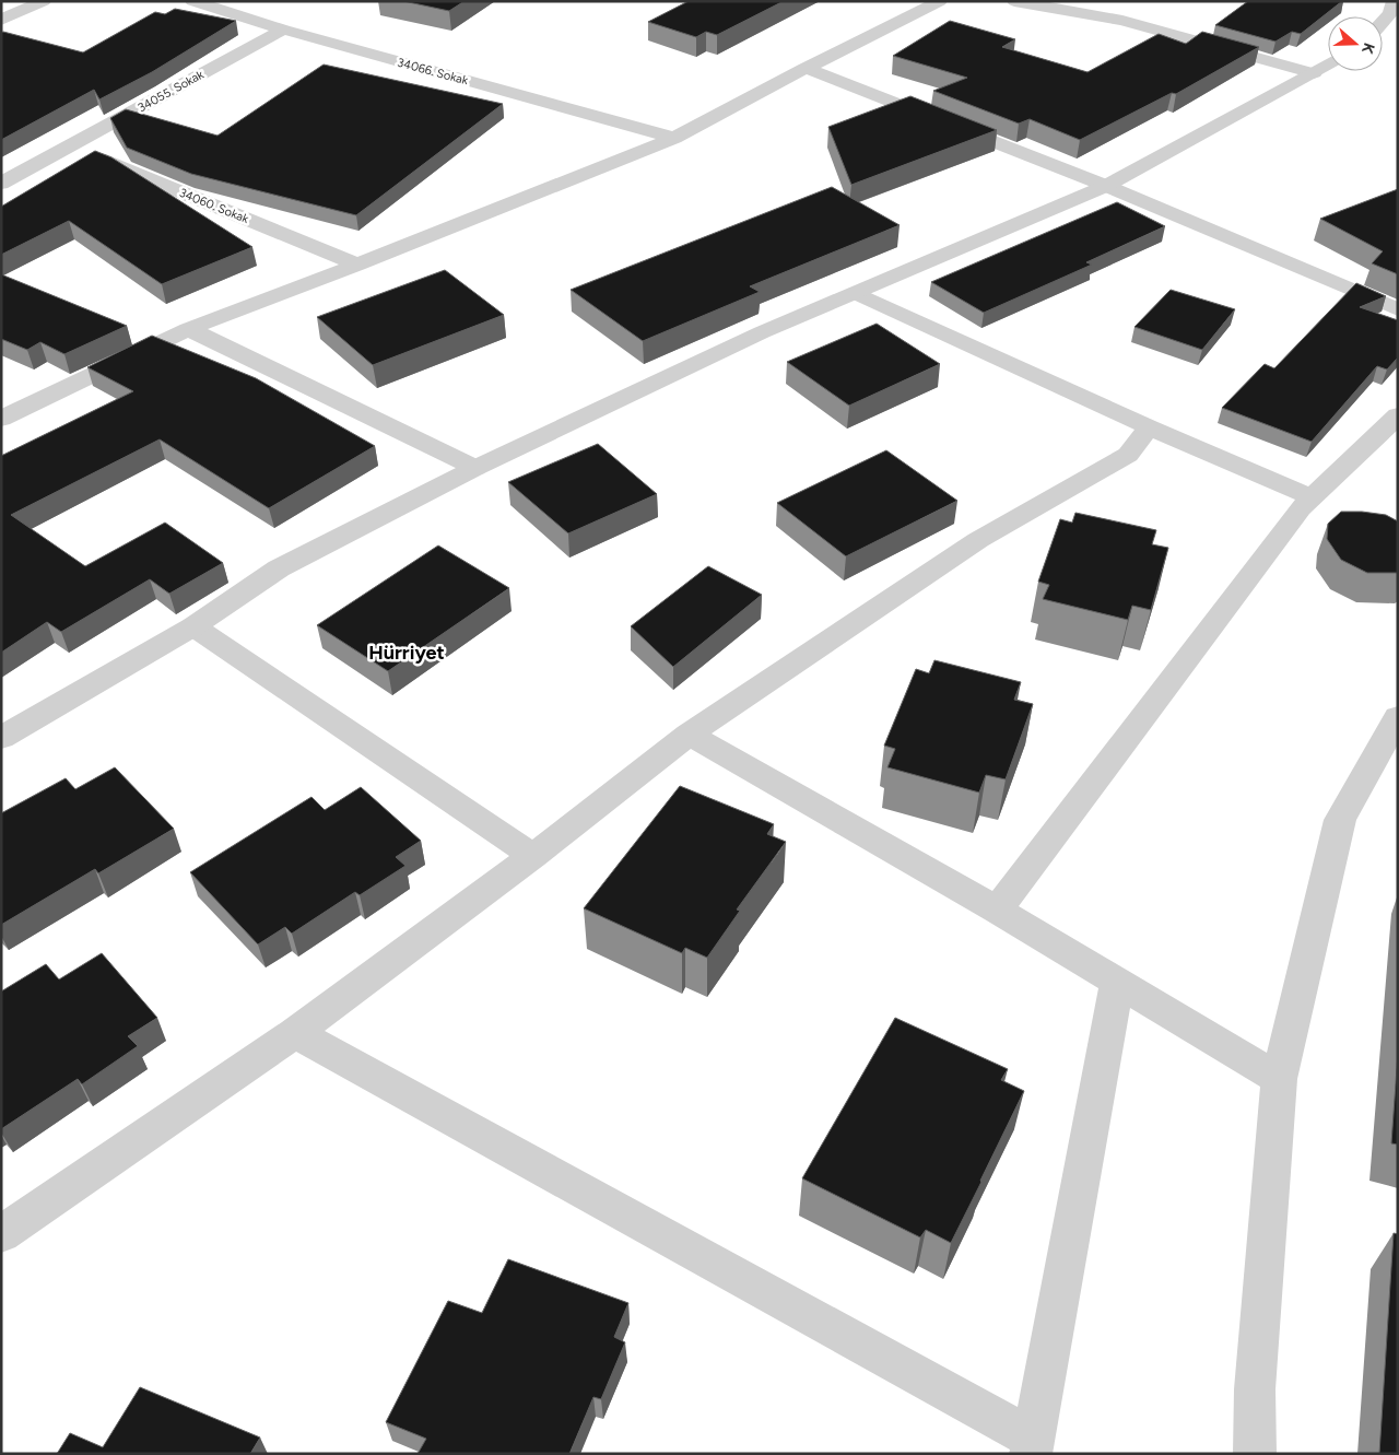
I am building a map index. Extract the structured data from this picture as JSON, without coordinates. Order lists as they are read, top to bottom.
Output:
{
  "streets": {
    "street": ["34066. Sokak", "34055. Sokak", "34060. Sokak"]
  },
  "crossings": [
    ["34066. Sokak", "34055. Sokak"],
    ["34055. Sokak", "34060. Sokak"]
  ],
  "districts": ["Hürriyet"],
  "north": "right"
}
